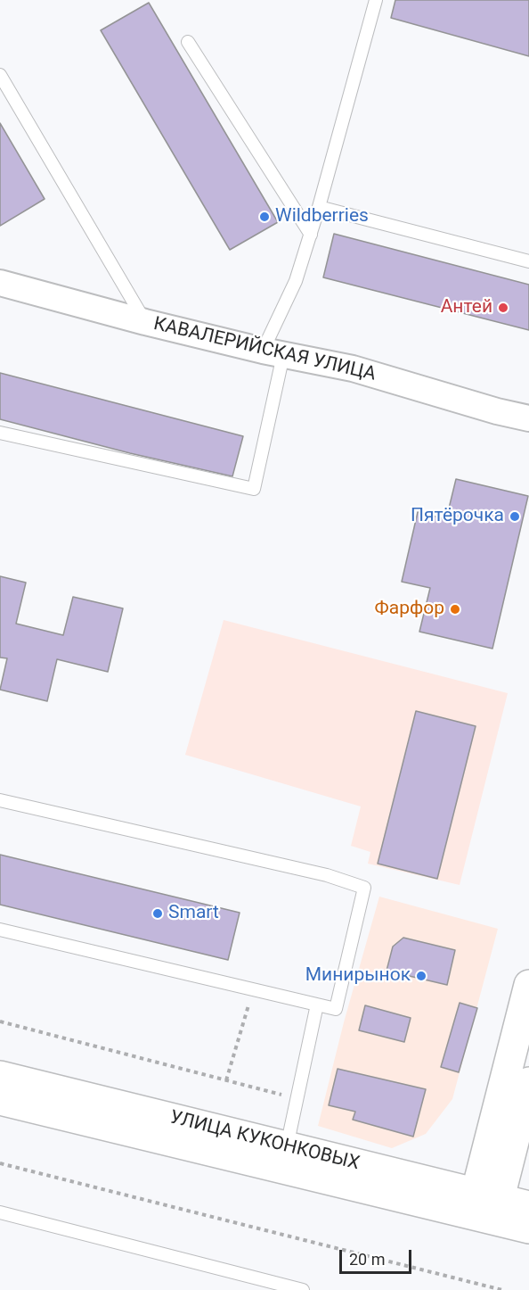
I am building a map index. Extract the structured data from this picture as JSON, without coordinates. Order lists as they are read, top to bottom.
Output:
{
  "streets": {
    "main road": ["УЛИЦА КУКОНКОВЫХ"],
    "street": ["КАВАЛЕРИЙСКАЯ УЛИЦА"]
  },
  "places": [
    "Wildberries",
    "Антей",
    "Пятёрочка",
    "Фарфор",
    "Smart",
    "Минирынок"
  ],
  "scale_bar": "20 m"
}
